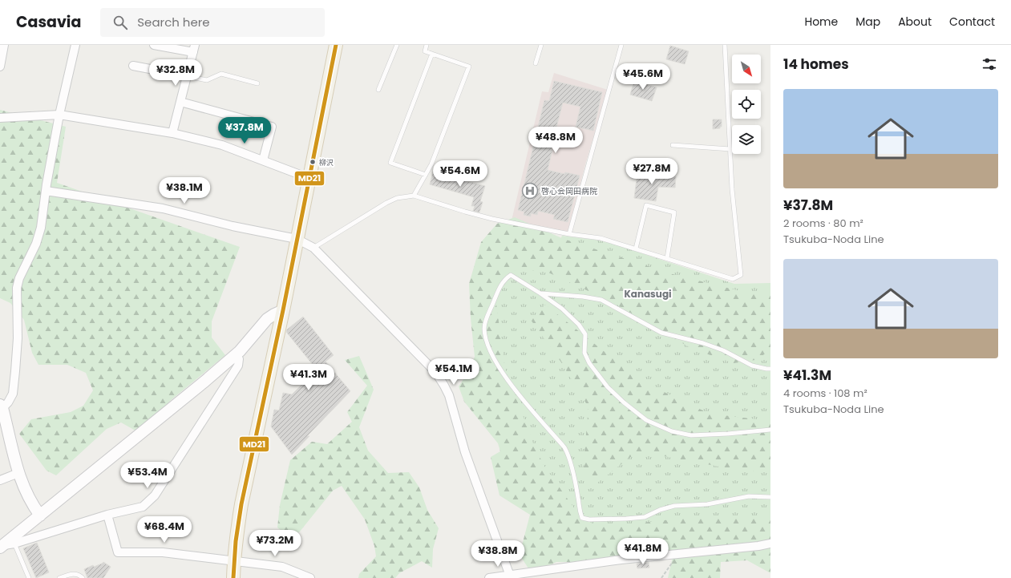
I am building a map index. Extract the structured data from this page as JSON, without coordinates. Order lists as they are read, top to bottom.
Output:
{
  "districts": ["Kanasugi"],
  "places": {
    "other": ["柳沢"],
    "hospital": ["啓心会岡田病院"]
  },
  "lines": ["transit line MD21"],
  "north": "bottom right",
  "page": {
    "header": "Casavia",
    "search": "Search here",
    "nav": [
      "Home",
      "Map",
      "About",
      "Contact"
    ],
    "heading": "14 homes",
    "price": [
      "¥32.8M",
      "¥45.6M",
      "¥37.8M",
      "¥48.8M",
      "¥27.8M",
      "¥54.6M",
      "¥38.1M",
      "¥54.1M",
      "¥41.3M",
      "¥53.4M",
      "¥68.4M",
      "¥73.2M",
      "¥41.8M",
      "¥38.8M"
    ],
    "list": [
      {
        "name": "¥37.8M",
        "note": "2 rooms · 80 m² · Tsukuba-Noda Line"
      },
      {
        "name": "¥41.3M",
        "note": "4 rooms · 108 m² · Tsukuba-Noda Line"
      }
    ]
  }
}
